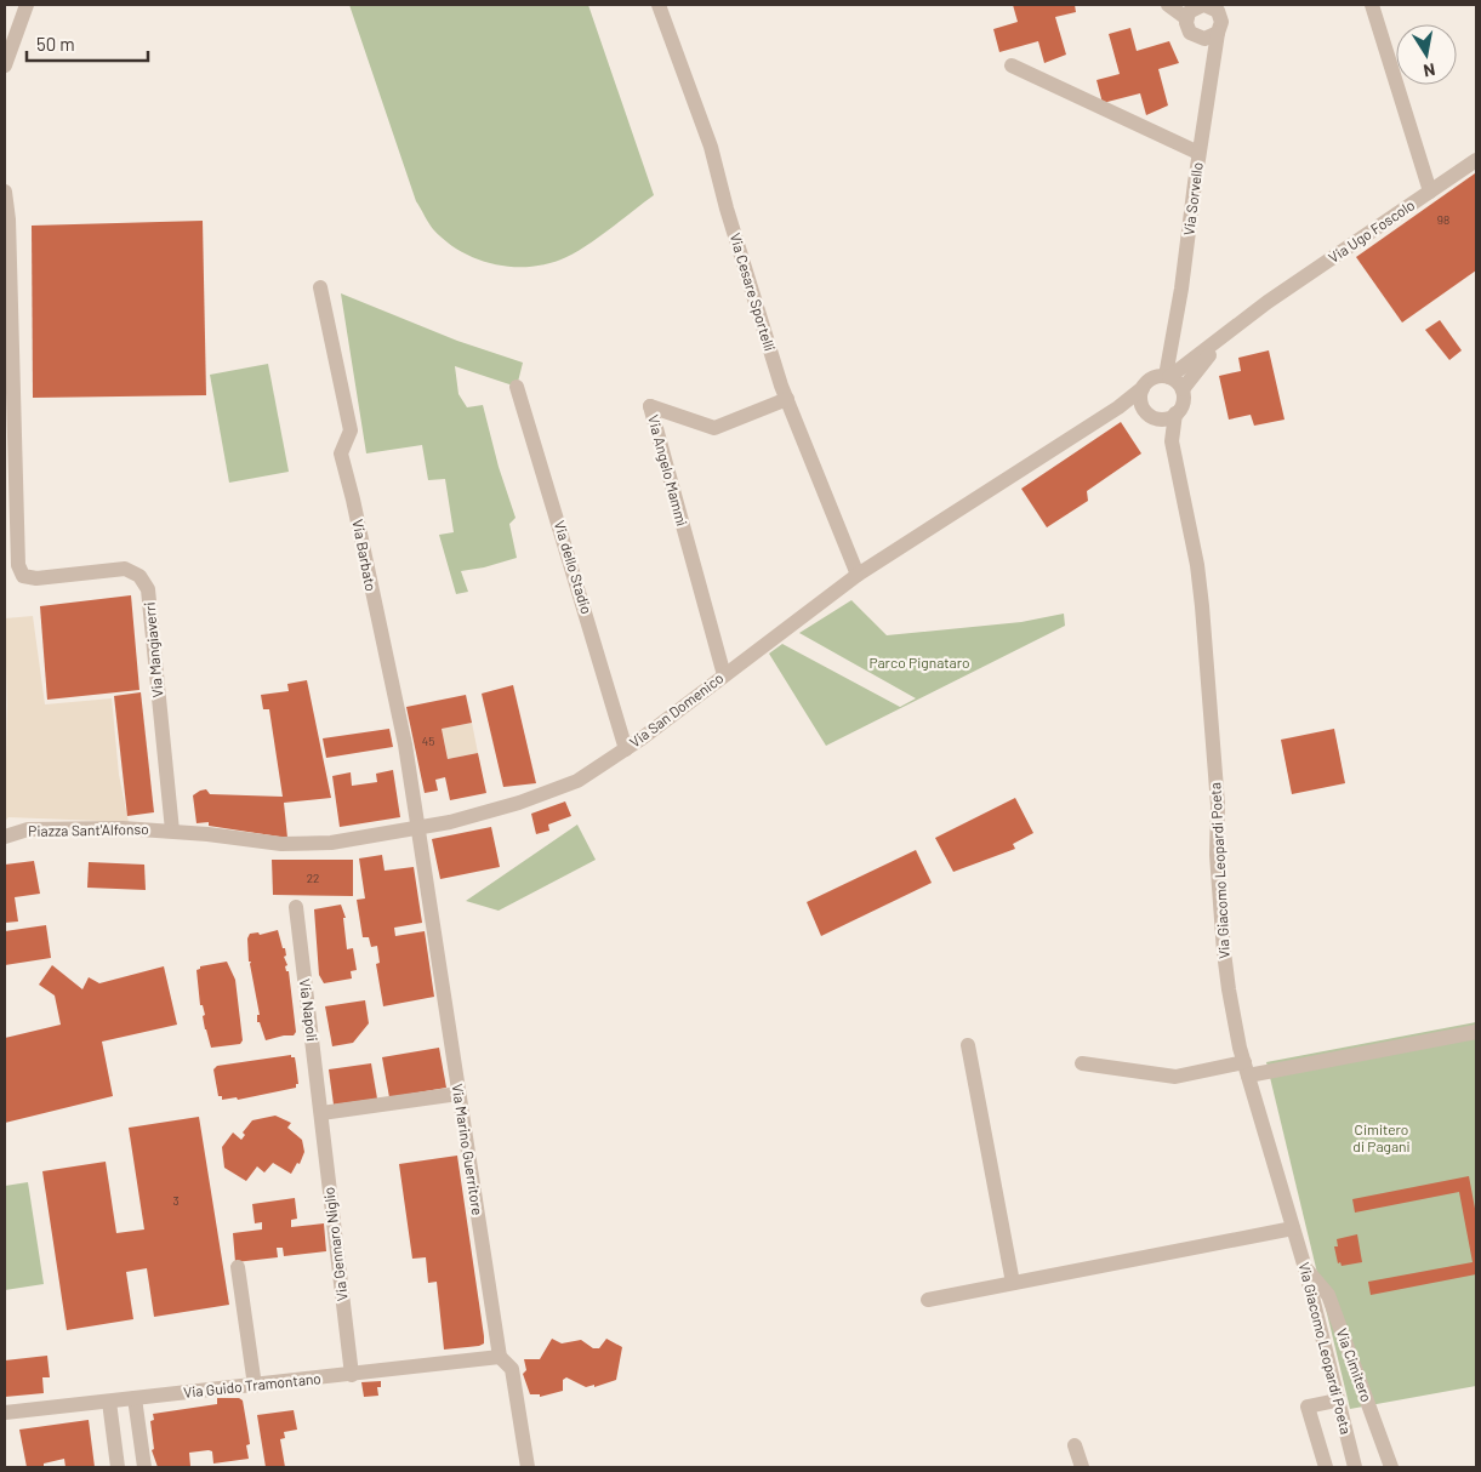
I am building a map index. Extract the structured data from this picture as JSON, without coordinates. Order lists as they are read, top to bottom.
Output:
{
  "streets": {
    "street": [
      "Via Sorvello",
      "Via Ugo Foscolo",
      "Via Cesare Sportelli",
      "Via Angelo Mammì",
      "Via Barbato",
      "Via dello Stadio",
      "Via Mangiaverri",
      "Via San Domenico",
      "Piazza Sant'Alfonso",
      "Via Giacomo Leopardi Poeta",
      "Via Napoli",
      "Via Marino Guerritore",
      "Via Gennaro Niglio",
      "Via Cimitero",
      "Via Guido Tramontano"
    ]
  },
  "crossings": [
    ["Via Sorvello", "Via San Domenico"],
    ["Via Ugo Foscolo", "Via San Domenico"],
    ["Via Cesare Sportelli", "Via Angelo Mammì"],
    ["Via Cesare Sportelli", "Via San Domenico"],
    ["Via Angelo Mammì", "Via San Domenico"],
    ["Via Barbato", "Via San Domenico"],
    ["Via Barbato", "Via Marino Guerritore"],
    ["Via dello Stadio", "Via San Domenico"],
    ["Via Mangiaverri", "Via San Domenico"],
    ["Via Mangiaverri", "Piazza Sant'Alfonso"],
    ["Via San Domenico", "Piazza Sant'Alfonso"],
    ["Via San Domenico", "Via Marino Guerritore"],
    ["Via Giacomo Leopardi Poeta", "Via Cimitero"],
    ["Via Napoli", "Via Gennaro Niglio"],
    ["Via Marino Guerritore", "Via Guido Tramontano"],
    ["Via Gennaro Niglio", "Via Guido Tramontano"]
  ],
  "parks": ["Parco Pignataro", "Cimitero di Pagani"],
  "house_numbers": [
    "98",
    "45",
    "22",
    "3"
  ],
  "scale_bar": "50 m",
  "north": "bottom"
}
